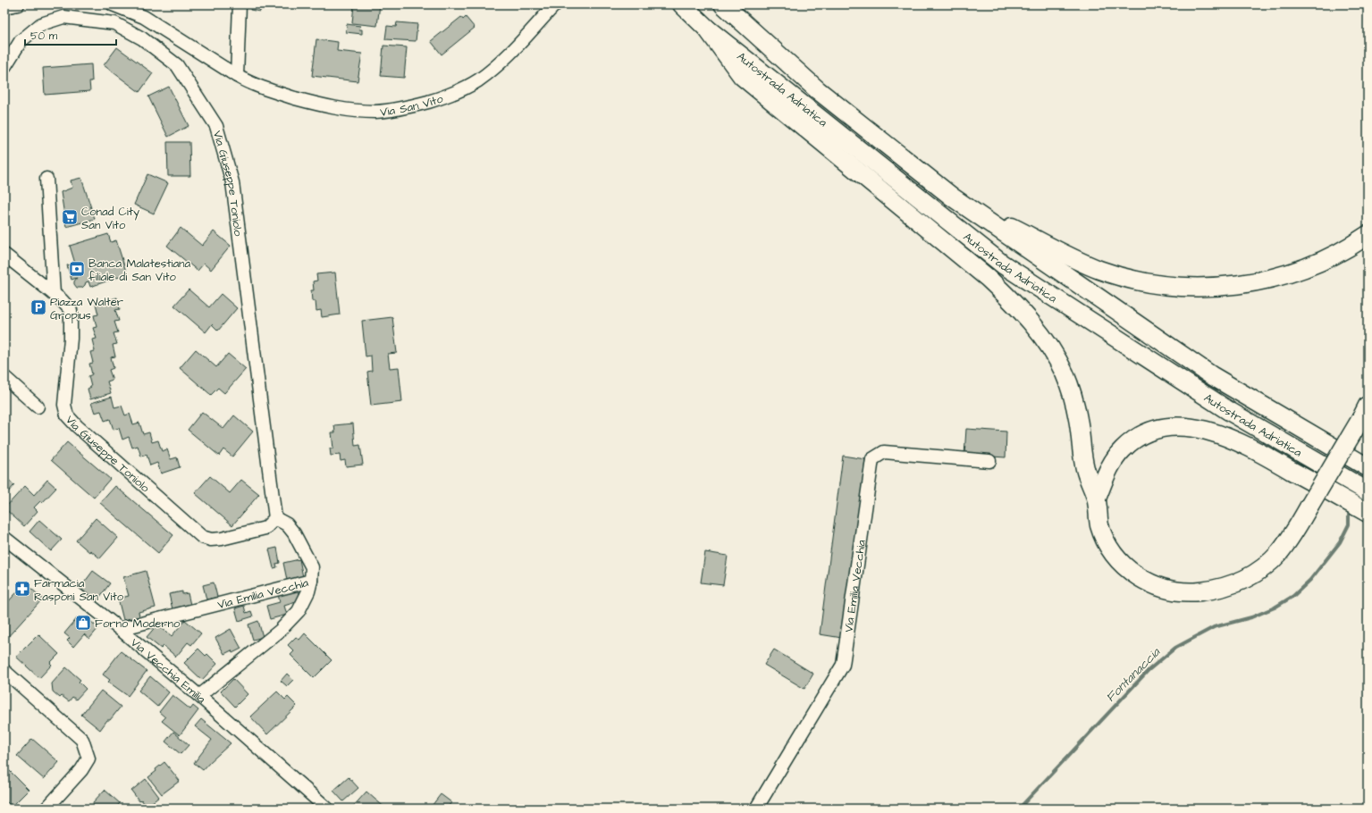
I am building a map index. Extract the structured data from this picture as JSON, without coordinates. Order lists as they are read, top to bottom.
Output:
{
  "streets": {
    "highway": ["Autostrada Adriatica"],
    "street": [
      "Via San Vito",
      "Via Giuseppe Toniolo",
      "Via Emilia Vecchia",
      "Via Vecchia Emilia"
    ]
  },
  "crossings": [
    ["Via Emilia Vecchia", "Via Vecchia Emilia"]
  ],
  "water": ["Fontanaccia"],
  "places": {
    "supermarket": ["Conad City San Vito"],
    "bank": ["Banca Malatestiana filiale di San Vito"],
    "parking": ["Piazza Walter Gropius"],
    "pharmacy": ["Farmacia Rasponi San Vito"],
    "shop": ["Forno Moderno"]
  },
  "scale_bar": "50 m"
}
